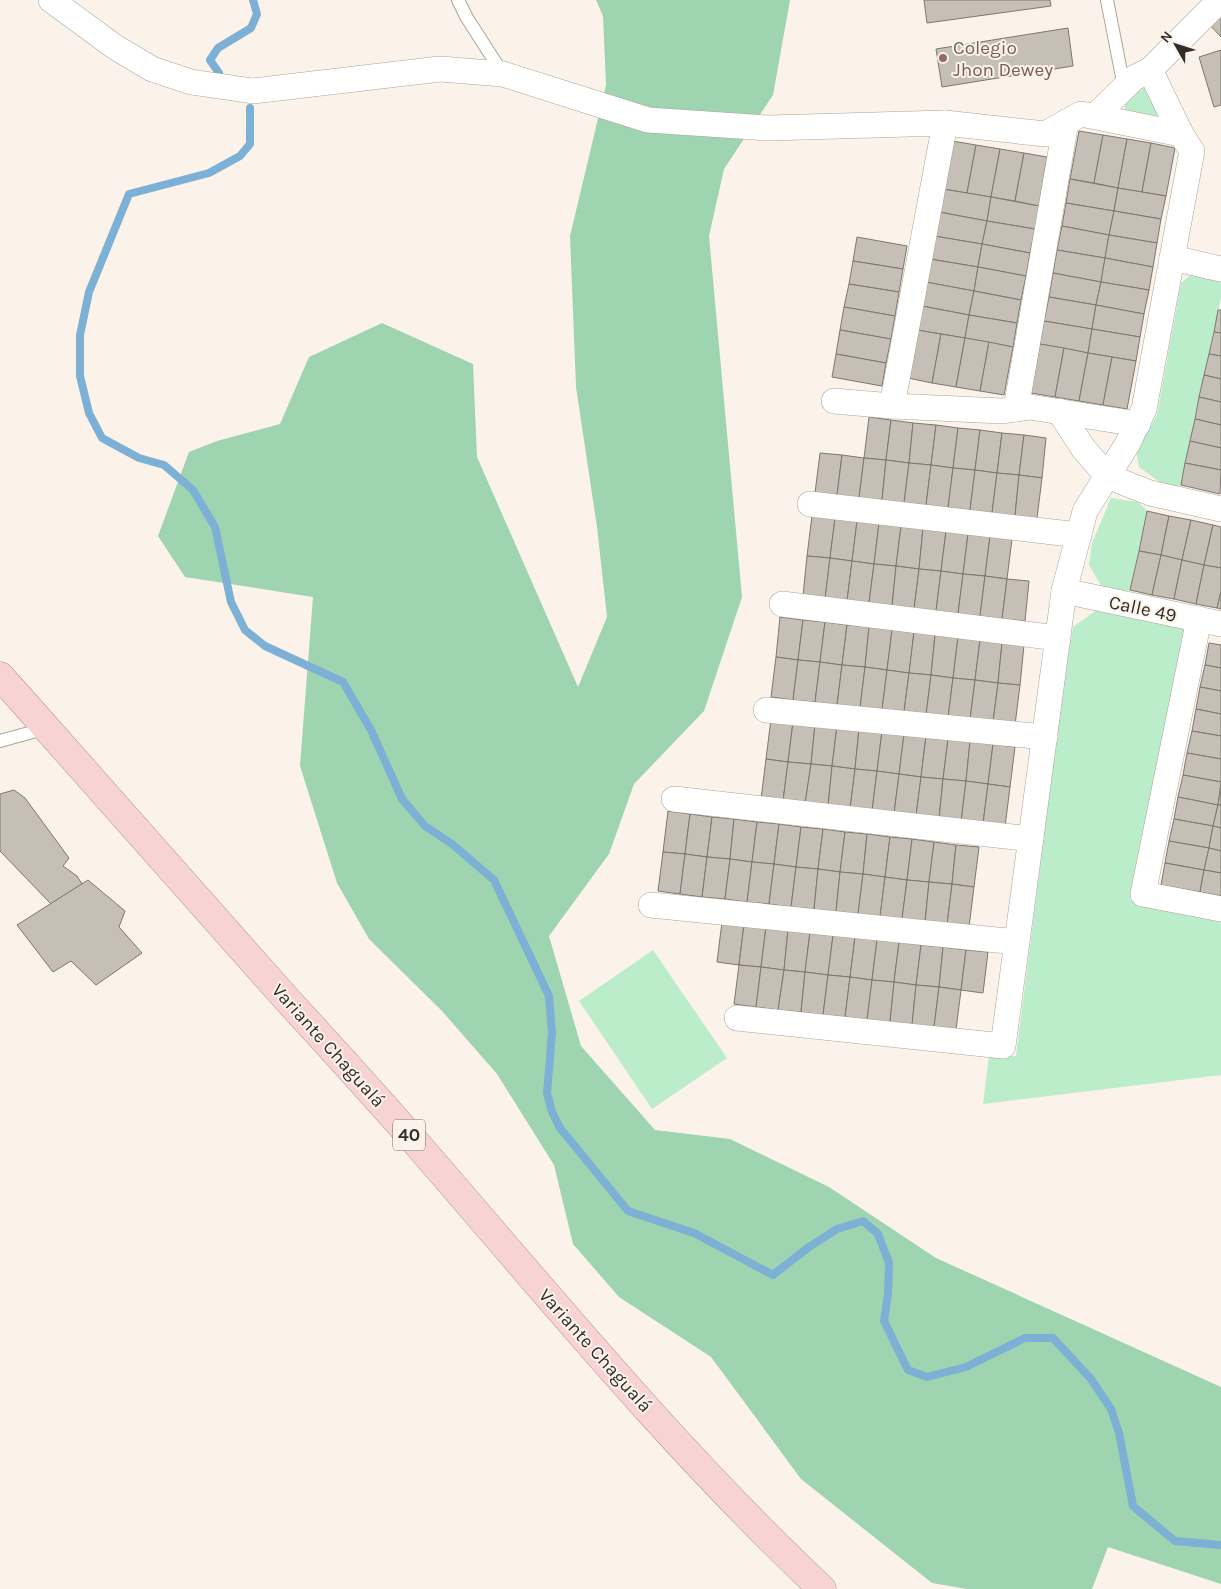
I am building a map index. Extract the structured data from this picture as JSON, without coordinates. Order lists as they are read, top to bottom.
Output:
{
  "streets": {
    "highway": ["Variante Chagualá", "40"],
    "street": ["Calle 49"]
  },
  "places": ["Colegio Jhon Dewey"],
  "north": "top left"
}
